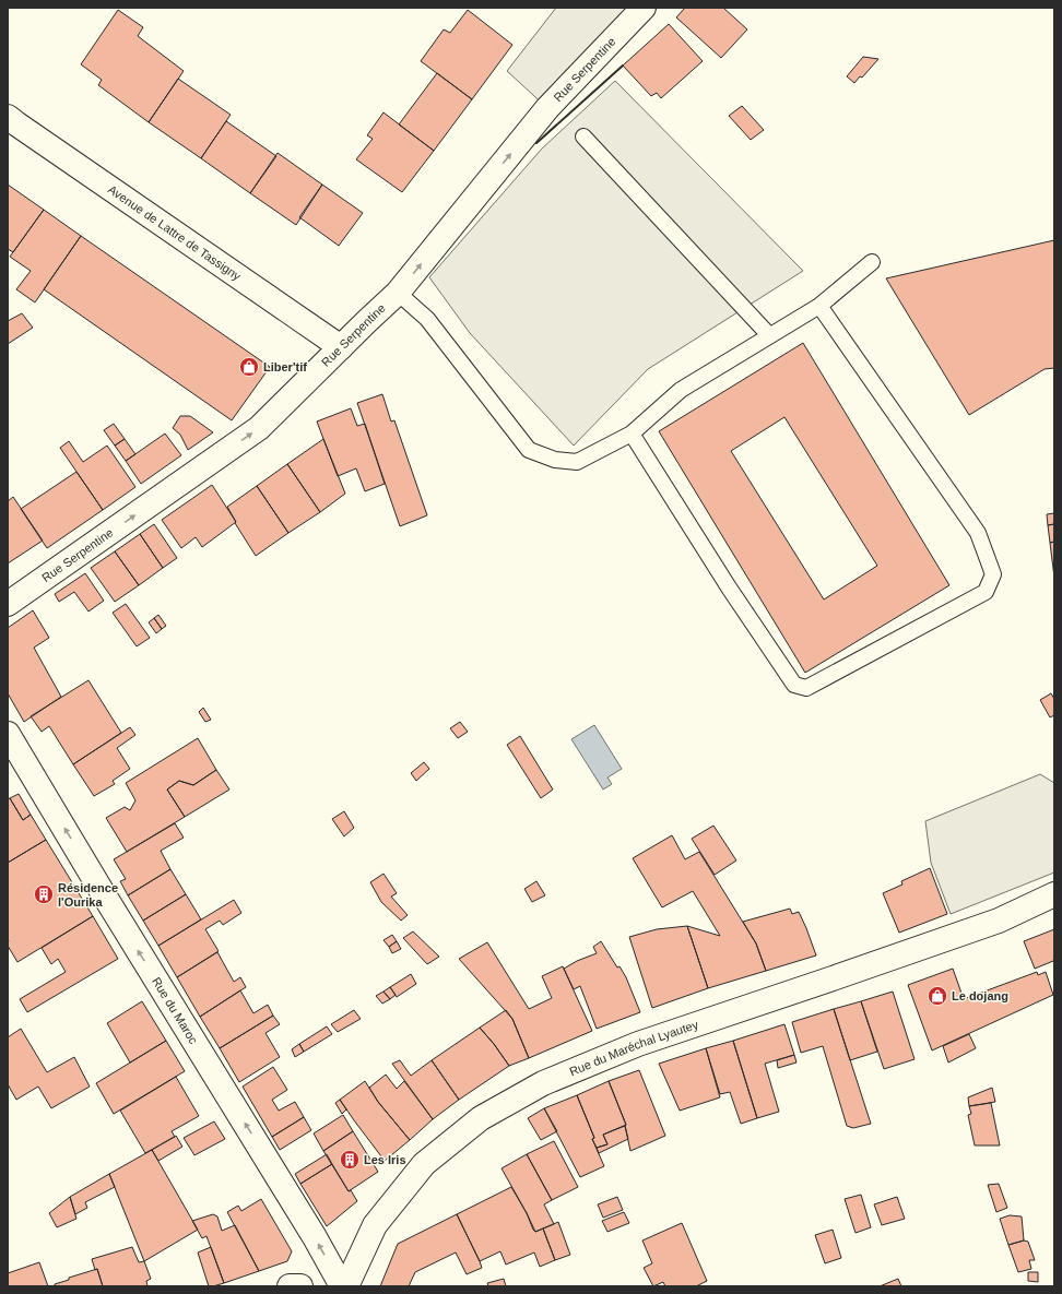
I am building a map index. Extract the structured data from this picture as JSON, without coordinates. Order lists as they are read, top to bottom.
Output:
{
  "streets": {
    "street": [
      "Rue Serpentine",
      "Avenue de Lattre de Tassigny",
      "Rue du Maroc",
      "Rue du Maréchal Lyautey"
    ]
  },
  "crossings": [
    ["Rue Serpentine", "Avenue de Lattre de Tassigny"]
  ],
  "one_way": ["Rue Serpentine", "Rue du Maroc"],
  "places": {
    "shop": ["Liber'tif", "Le dojang"],
    "building": ["Résidence l'Ourika", "Les Iris"]
  }
}
